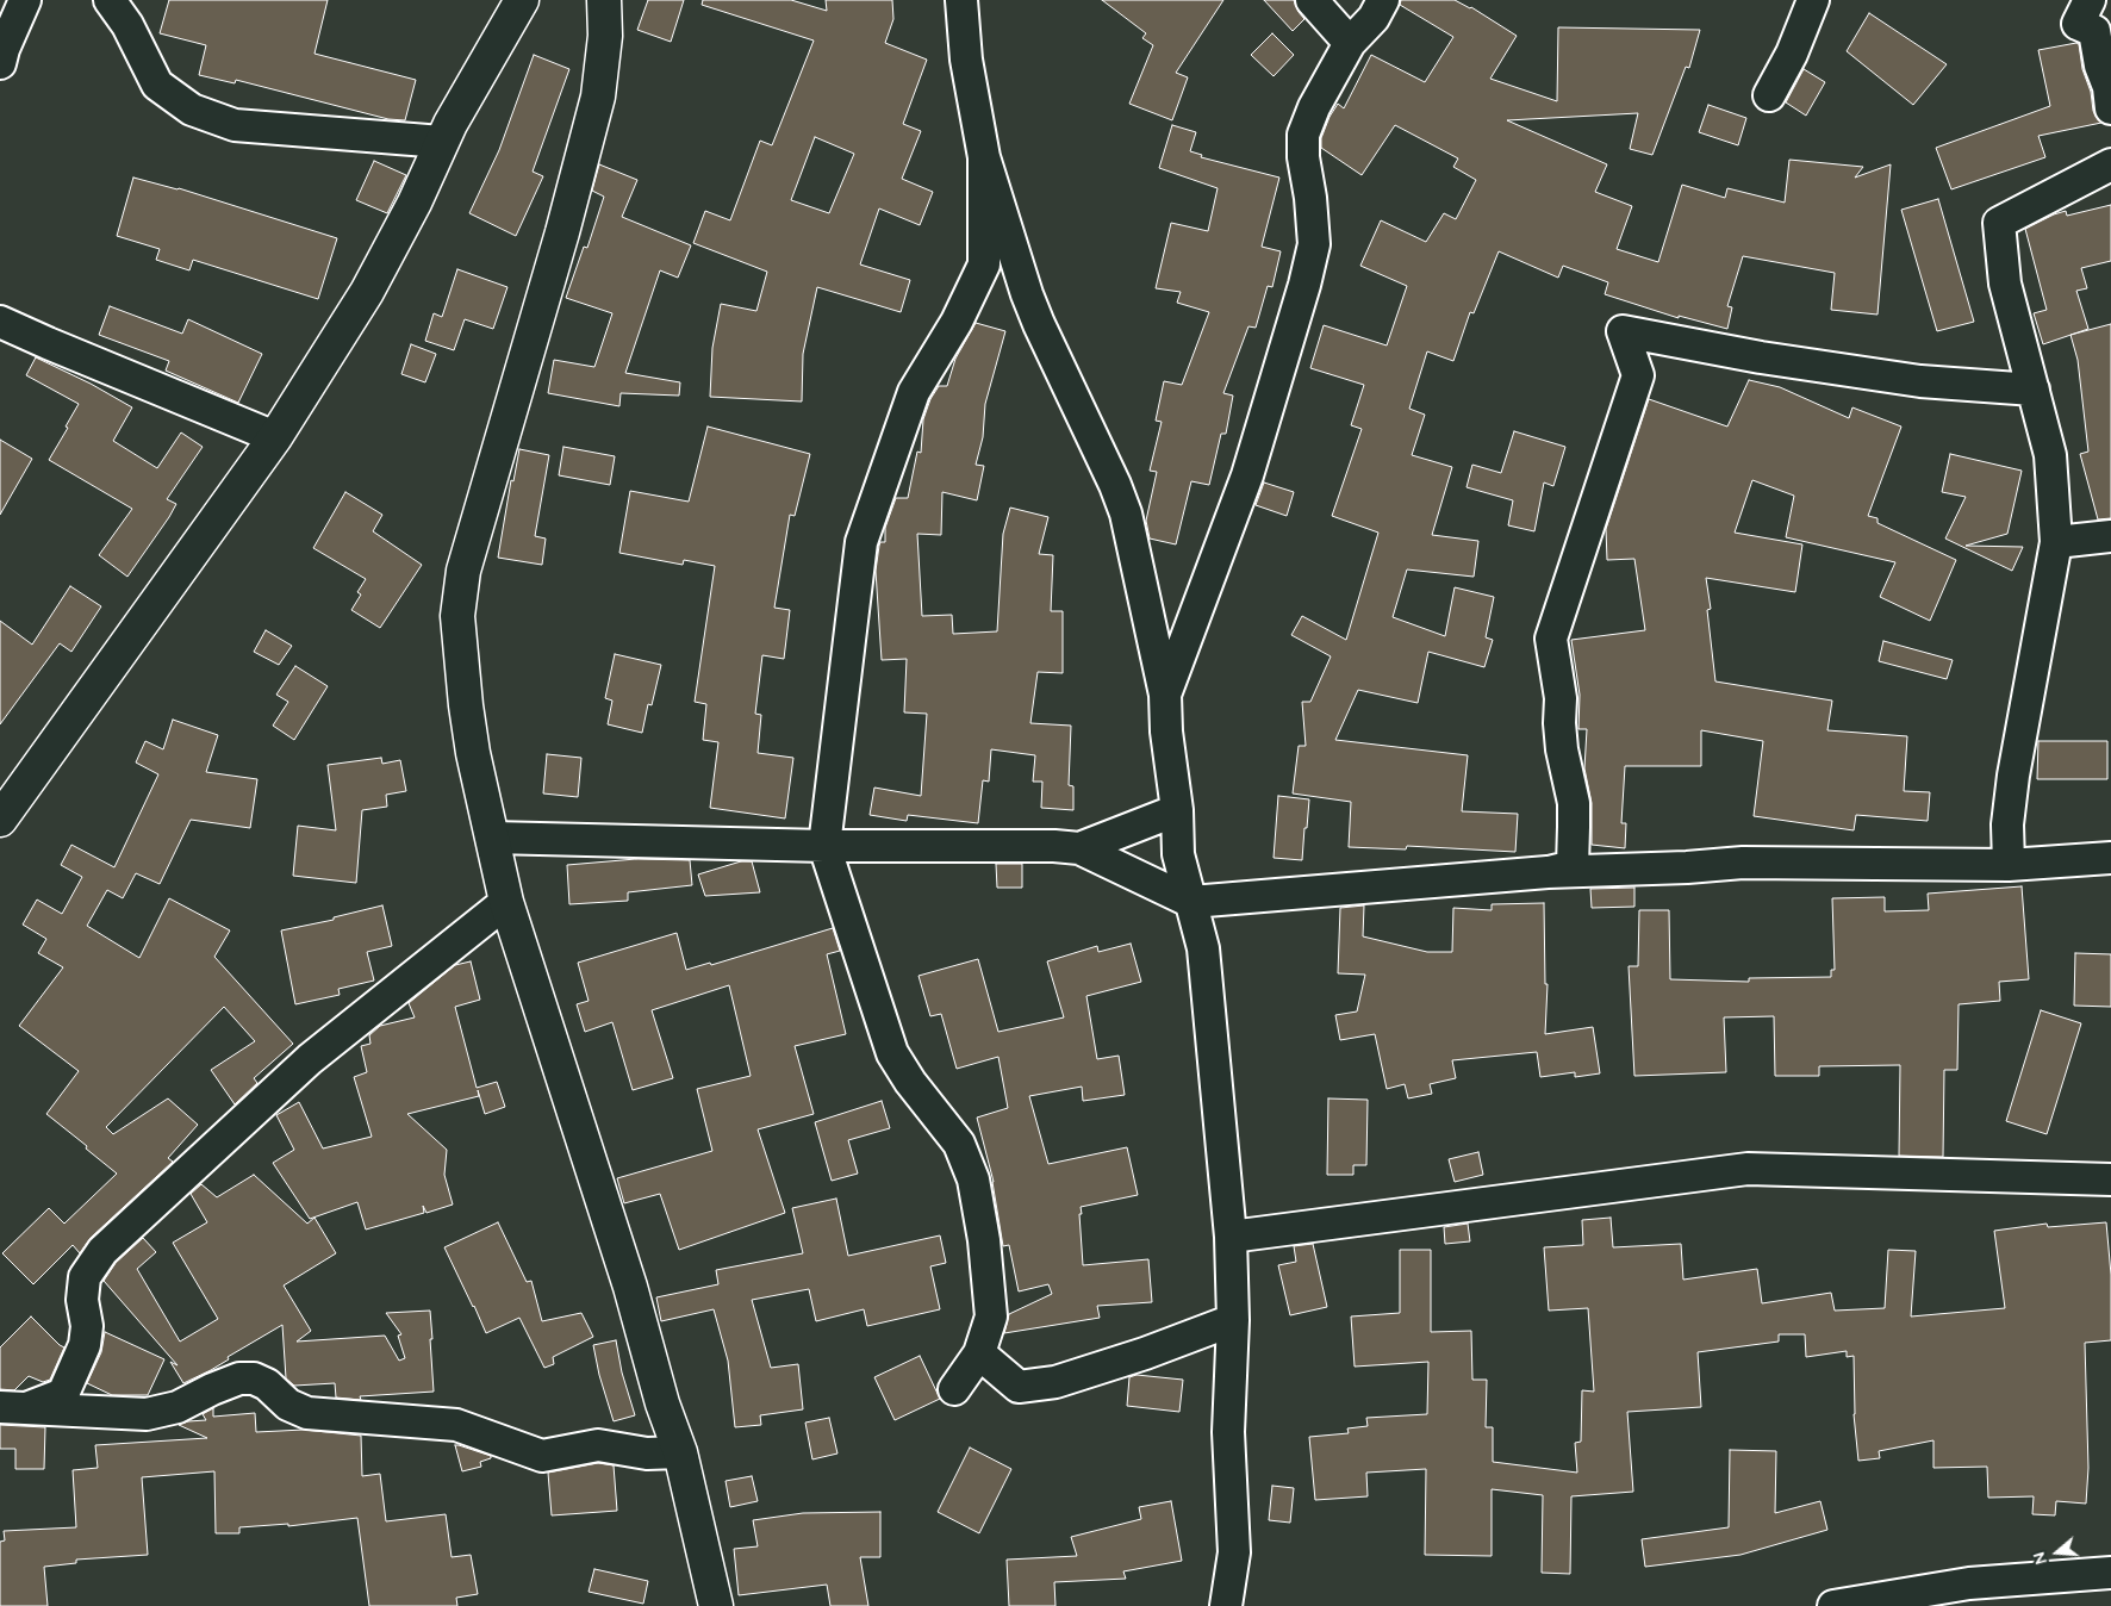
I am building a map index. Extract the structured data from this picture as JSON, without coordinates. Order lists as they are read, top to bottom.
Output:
{
  "north": "left"
}
